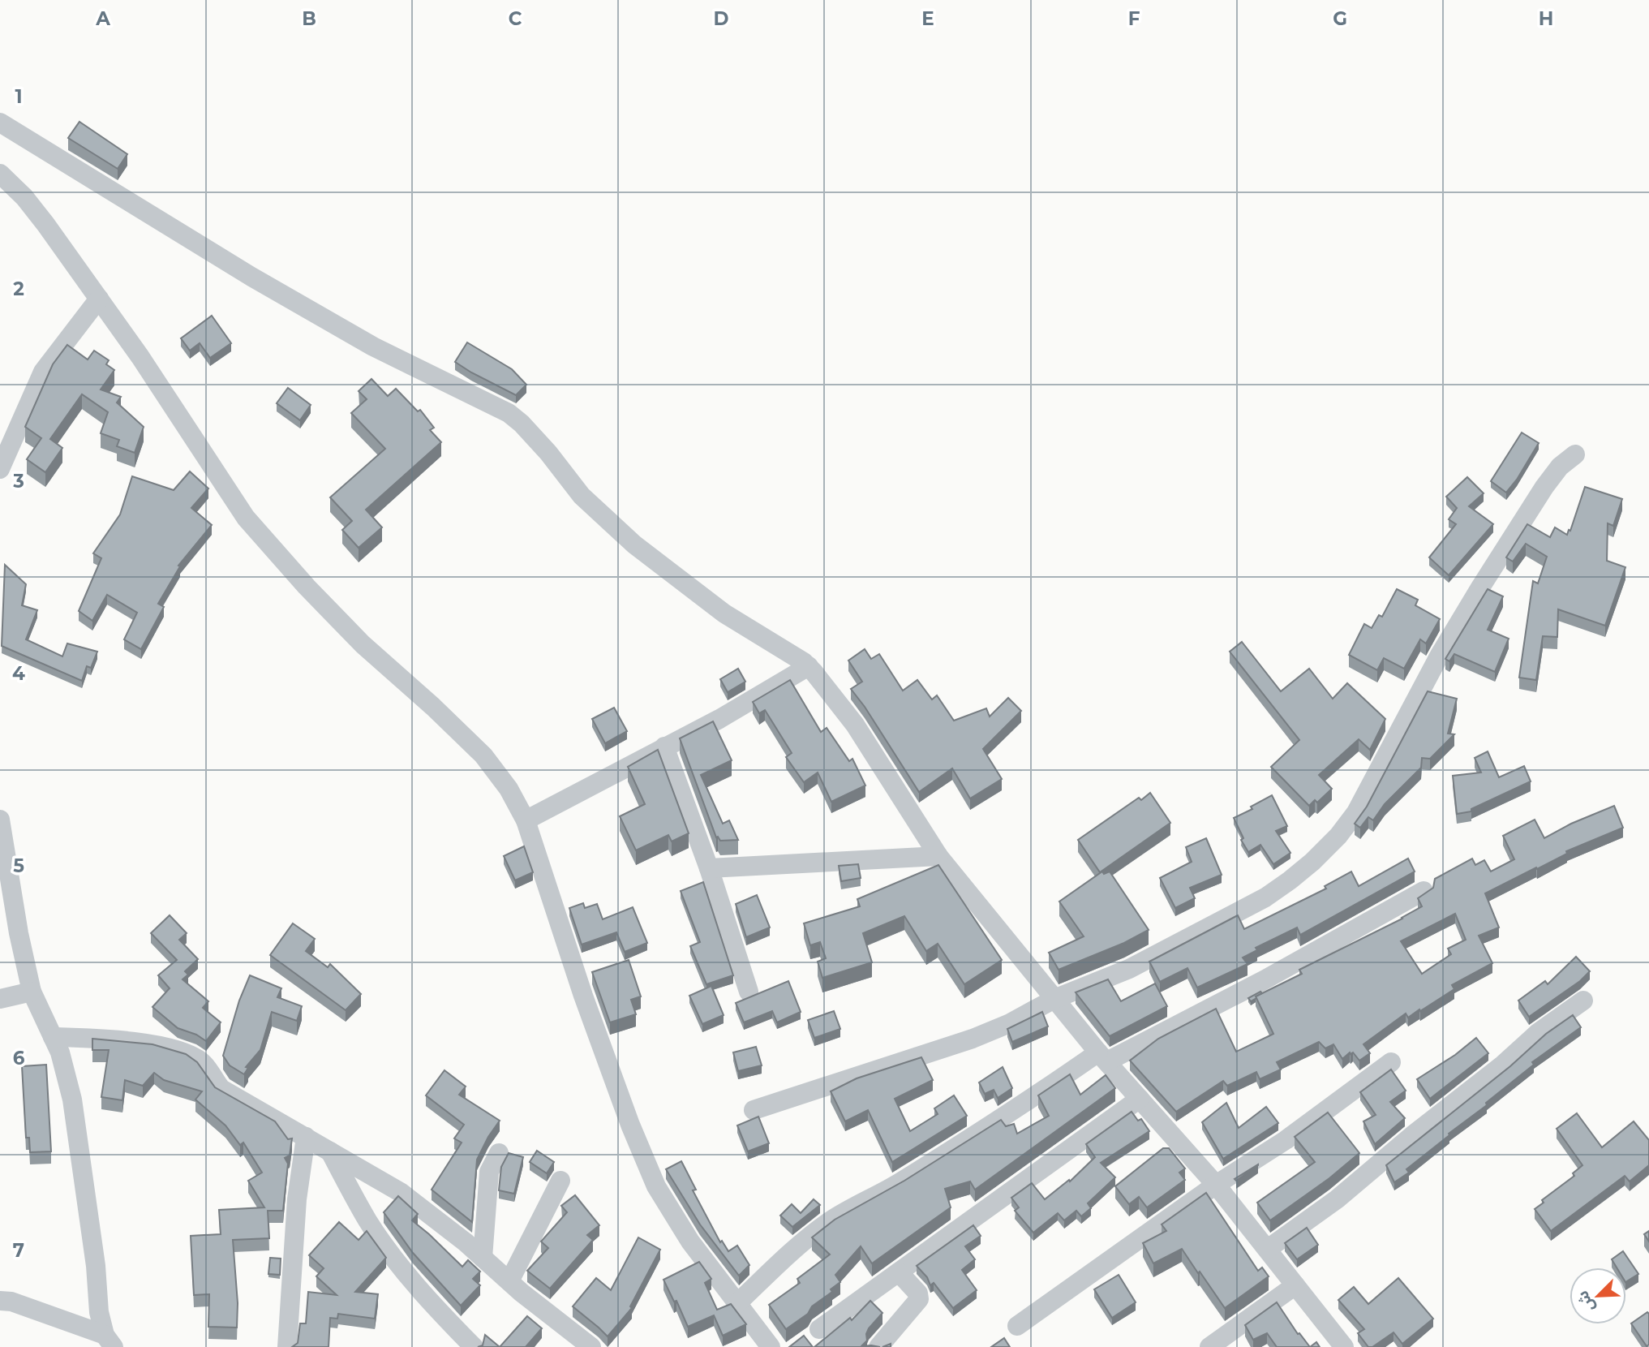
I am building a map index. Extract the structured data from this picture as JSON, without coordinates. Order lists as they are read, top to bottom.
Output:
{
  "north": "bottom left",
  "grid": {
    "columns": [
      "A",
      "B",
      "C",
      "D",
      "E",
      "F",
      "G",
      "H"
    ],
    "rows": [
      "1",
      "2",
      "3",
      "4",
      "5",
      "6",
      "7"
    ]
  }
}
